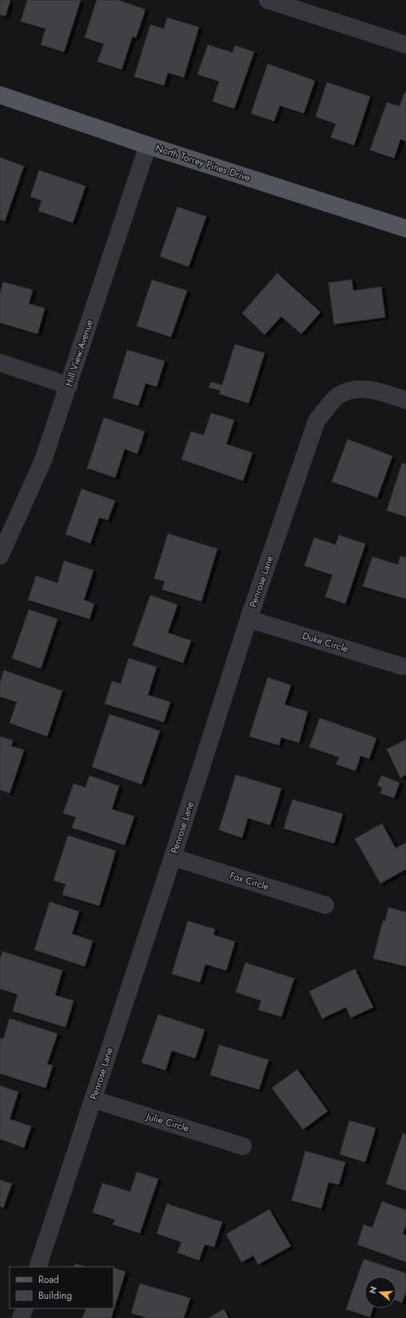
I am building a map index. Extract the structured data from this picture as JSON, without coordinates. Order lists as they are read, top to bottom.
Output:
{
  "streets": {
    "main road": ["North Torrey Pines Drive"],
    "street": [
      "Hill View Avenue",
      "Penrose Lane",
      "Duke Circle",
      "Fox Circle",
      "Julie Circle"
    ]
  },
  "crossings": [
    ["North Torrey Pines Drive", "Hill View Avenue"],
    ["Penrose Lane", "Duke Circle"],
    ["Penrose Lane", "Fox Circle"],
    ["Penrose Lane", "Julie Circle"]
  ],
  "legend": ["Road", "Building"],
  "north": "left"
}
